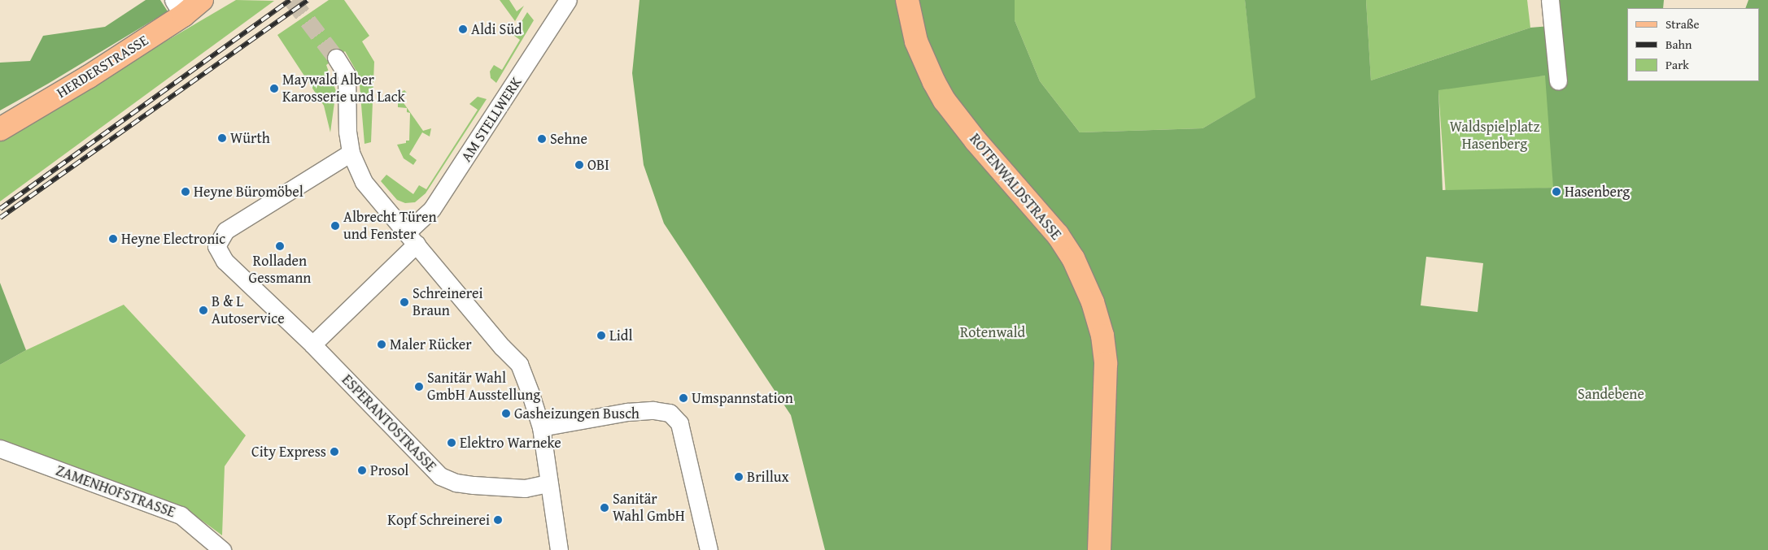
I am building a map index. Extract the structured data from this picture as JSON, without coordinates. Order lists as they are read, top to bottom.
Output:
{
  "streets": {
    "main road": ["HERDERSTRASSE", "ROTENWALDSTRASSE"],
    "street": ["AM STELLWERK", "ESPERANTOSTRASSE", "ZAMENHOFSTRASSE"]
  },
  "parks": ["Waldspielplatz Hasenberg", "Rotenwald", "Sandebene"],
  "places": [
    "Aldi Süd",
    "Maywald Alber Karosserie und Lack",
    "Würth",
    "Sehne",
    "OBI",
    "Heyne Büromöbel",
    "Hasenberg",
    "Albrecht Türen und Fenster",
    "Heyne Electronic",
    "Rolladen Gessmann",
    "Schreinerei Braun",
    "B & L Autoservice",
    "Lidl",
    "Maler Rücker",
    "Sanitär Wahl GmbH Ausstellung",
    "Umspannstation",
    "Gasheizungen Busch",
    "Elektro Warneke",
    "City Express",
    "Prosol",
    "Brillux",
    "Sanitär Wahl GmbH",
    "Kopf Schreinerei"
  ],
  "legend": ["Straße", "Bahn", "Park"]
}
